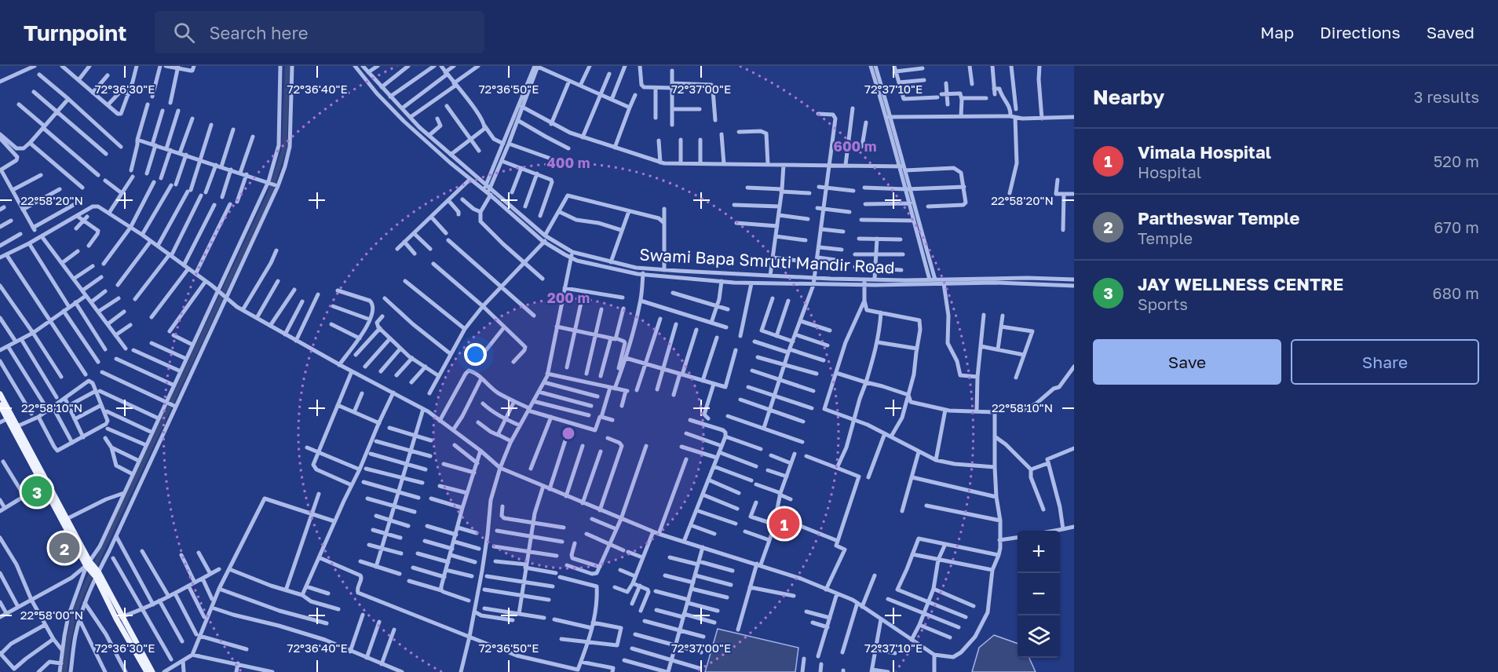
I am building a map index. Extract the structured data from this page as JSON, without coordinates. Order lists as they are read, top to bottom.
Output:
{
  "streets": {
    "street": ["Swami Bapa Smruti Mandir Road"]
  },
  "page": {
    "header": "Turnpoint",
    "search": "Search here",
    "nav": ["Map", "Directions", "Saved"],
    "heading": ["Nearby", "3 results"],
    "list": [
      {
        "mark": "1",
        "name": "Vimala Hospital",
        "note": "Hospital",
        "value": "520 m"
      },
      {
        "mark": "2",
        "name": "Partheswar Temple",
        "note": "Temple",
        "value": "670 m"
      },
      {
        "mark": "3",
        "name": "JAY WELLNESS CENTRE",
        "note": "Sports",
        "value": "680 m"
      }
    ],
    "buttons": ["Save", "Share"],
    "pins": ["3", "1", "2"],
    "map_buttons": ["+", "−"]
  },
  "coordinates": [
    "72°36'30\"E",
    "72°36'40\"E",
    "72°36'50\"E",
    "72°37'00\"E",
    "72°37'10\"E",
    "22°58'20\"N",
    "22°58'10\"N",
    "22°58'00\"N"
  ],
  "rings": ["600 m", "400 m", "200 m"]
}
